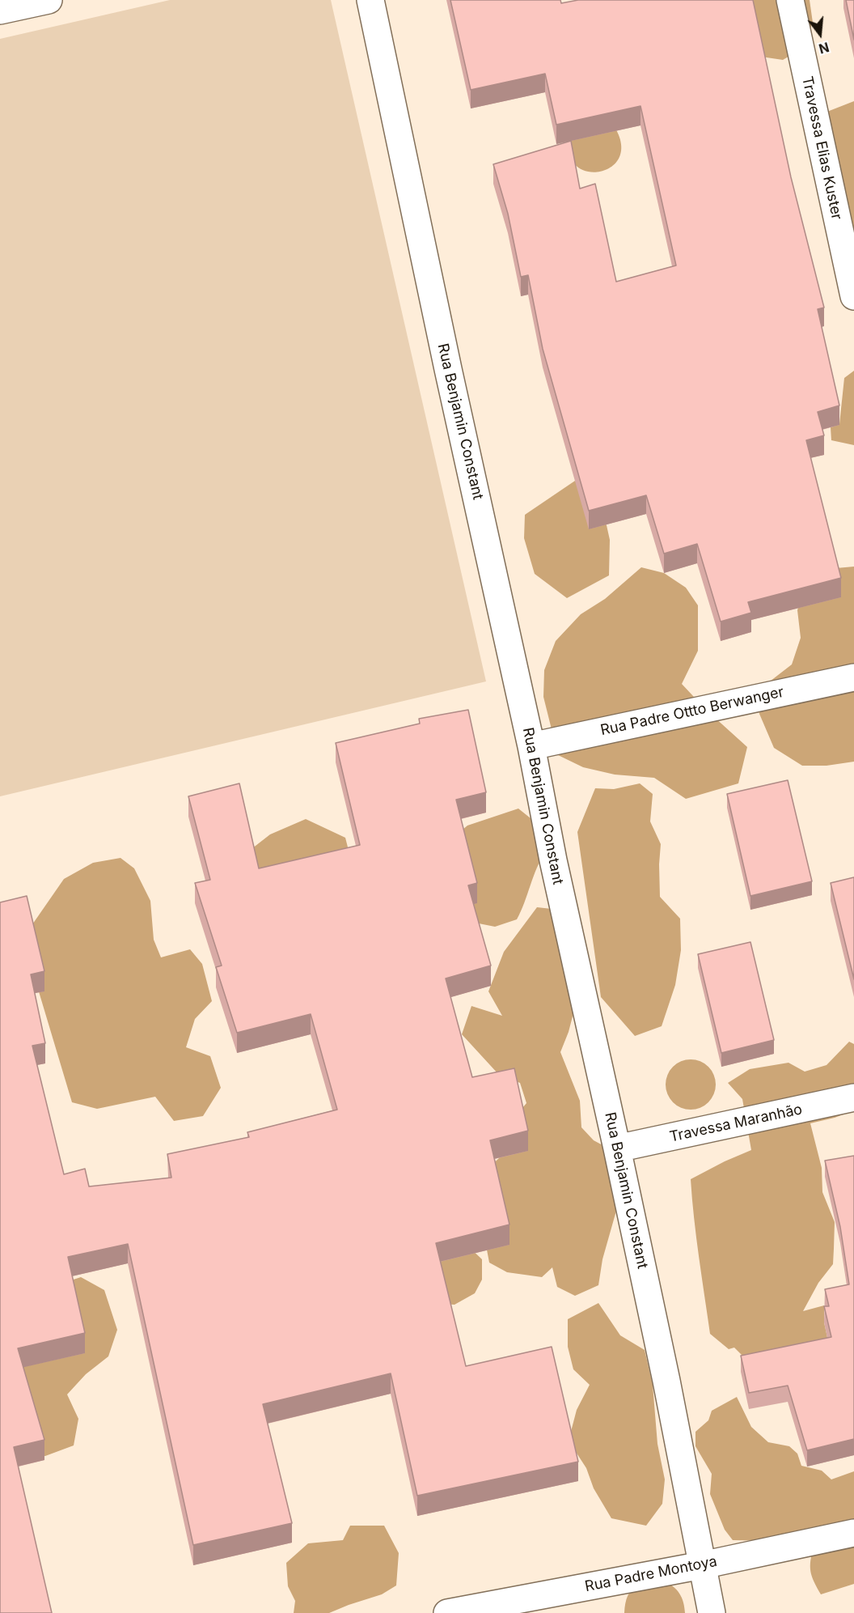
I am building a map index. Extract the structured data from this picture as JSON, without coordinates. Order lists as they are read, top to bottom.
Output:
{
  "streets": {
    "street": [
      "Travessa Elias Kuster",
      "Rua Benjamin Constant",
      "Rua Padre Ottto Berwanger",
      "Travessa Maranhão",
      "Rua Padre Montoya"
    ]
  },
  "crossings": [
    ["Rua Benjamin Constant", "Rua Padre Ottto Berwanger"],
    ["Rua Benjamin Constant", "Travessa Maranhão"],
    ["Rua Benjamin Constant", "Rua Padre Montoya"]
  ],
  "north": "bottom"
}
